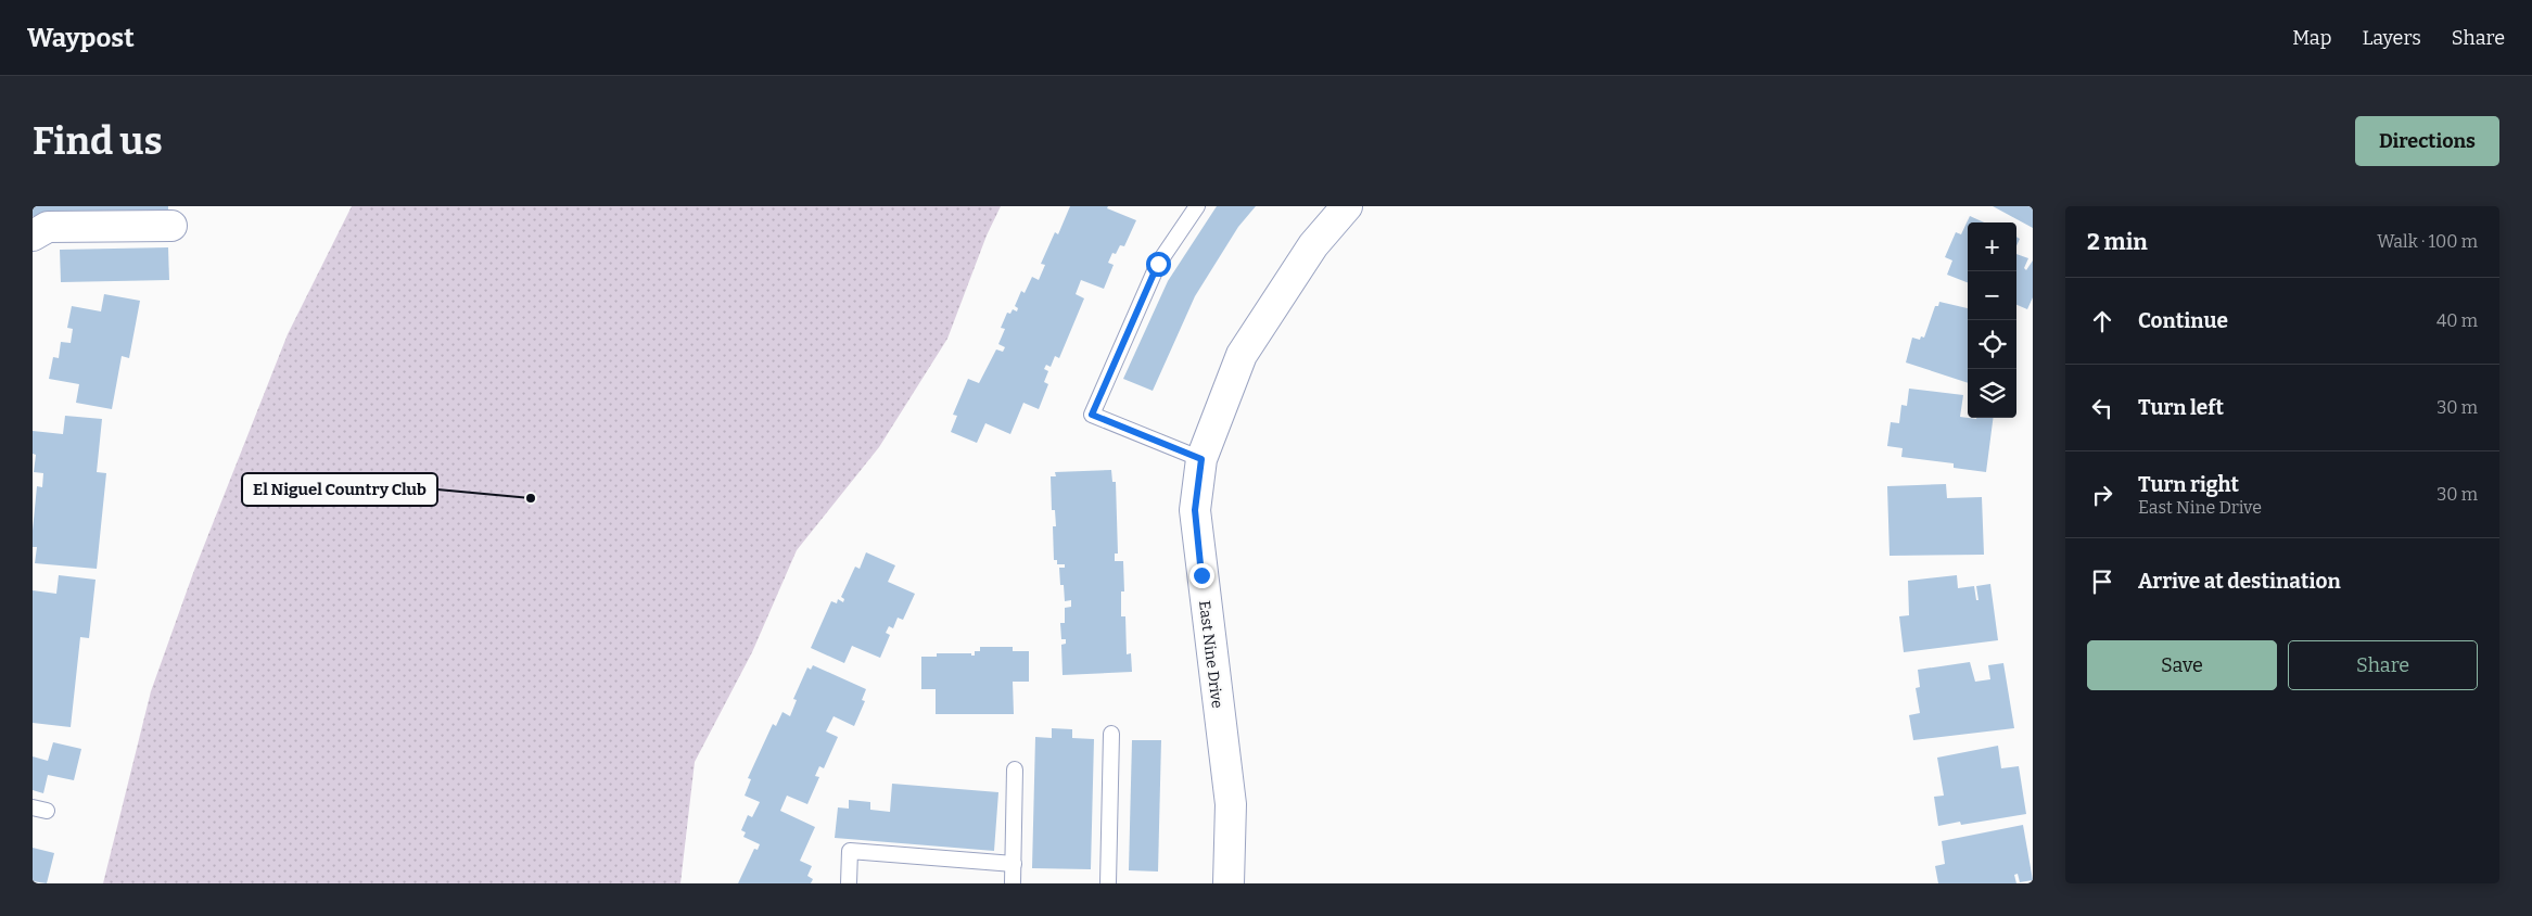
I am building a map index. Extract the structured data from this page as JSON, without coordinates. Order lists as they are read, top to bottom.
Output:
{
  "streets": {
    "street": ["East Nine Drive"]
  },
  "places": ["El Niguel Country Club"],
  "page": {
    "header": "Waypost",
    "nav": ["Map", "Layers", "Share"],
    "buttons": [
      "Directions",
      ["Save", "Share"]
    ],
    "title": "Find us",
    "heading": ["2 min", "Walk · 100 m"],
    "map_buttons": ["+", "−"],
    "list": [
      ["Continue", "40 m"],
      ["Turn left", "30 m"],
      ["Turn right", "East Nine Drive", "30 m"],
      "Arrive at destination"
    ]
  }
}
